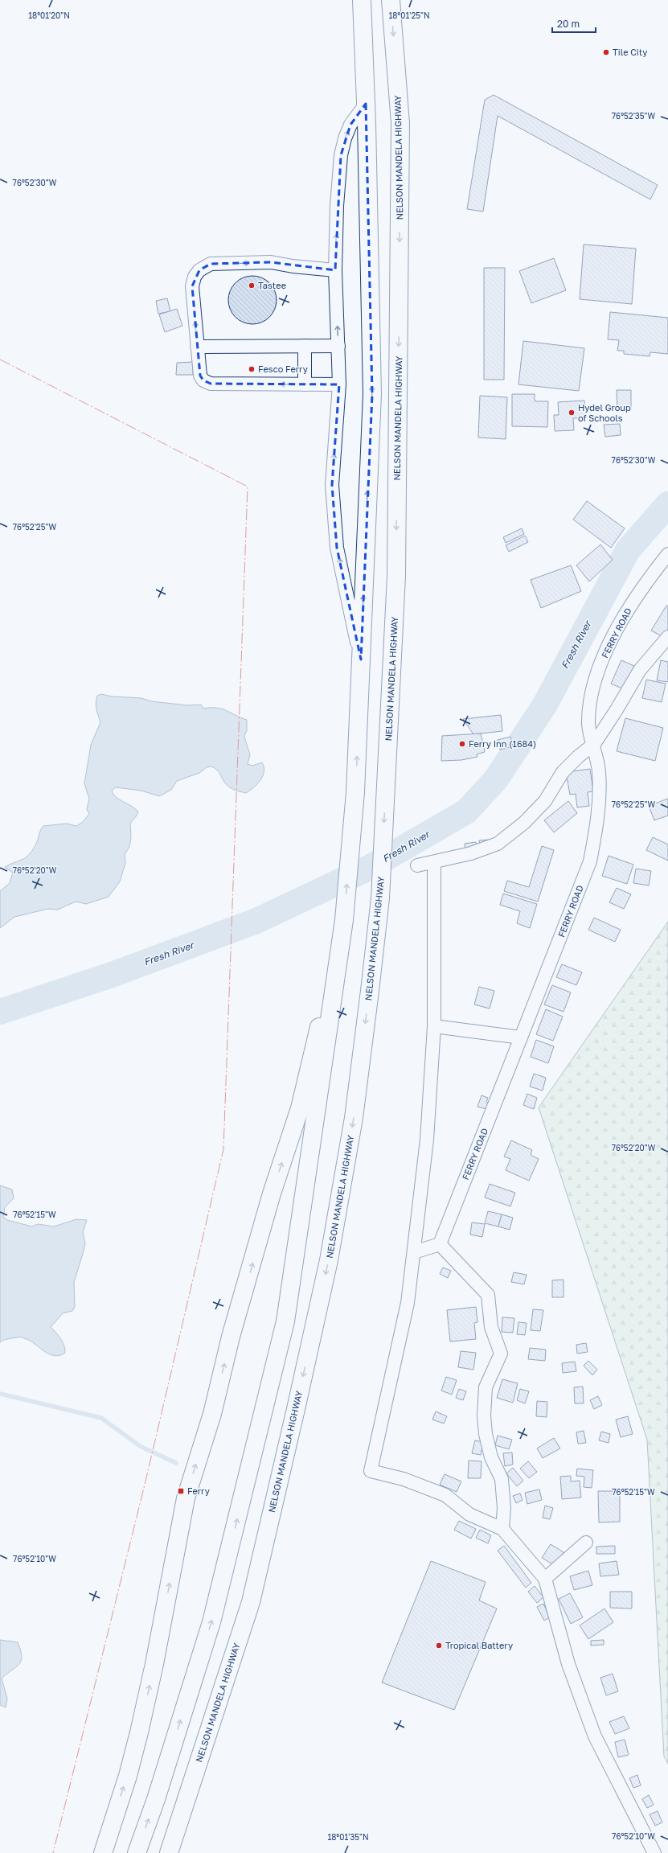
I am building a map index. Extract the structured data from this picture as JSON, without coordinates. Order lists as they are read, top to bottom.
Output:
{
  "streets": {
    "highway": ["NELSON MANDELA HIGHWAY"],
    "street": ["FERRY ROAD"]
  },
  "water": ["Fresh River"],
  "places": {
    "other": [
      "Tile City",
      "Tastee",
      "Fesco Ferry",
      "Hydel Group of Schools",
      "Ferry Inn (1684)",
      "Tropical Battery"
    ],
    "transit": ["Ferry"]
  },
  "scale_bar": "20 m",
  "coordinates": [
    "18°01'20\"N",
    "18°01'25\"N",
    "76°52'35\"W",
    "76°52'30\"W",
    "76°52'25\"W",
    "76°52'20\"W",
    "76°52'15\"W",
    "76°52'10\"W",
    "18°01'35\"N"
  ]
}
